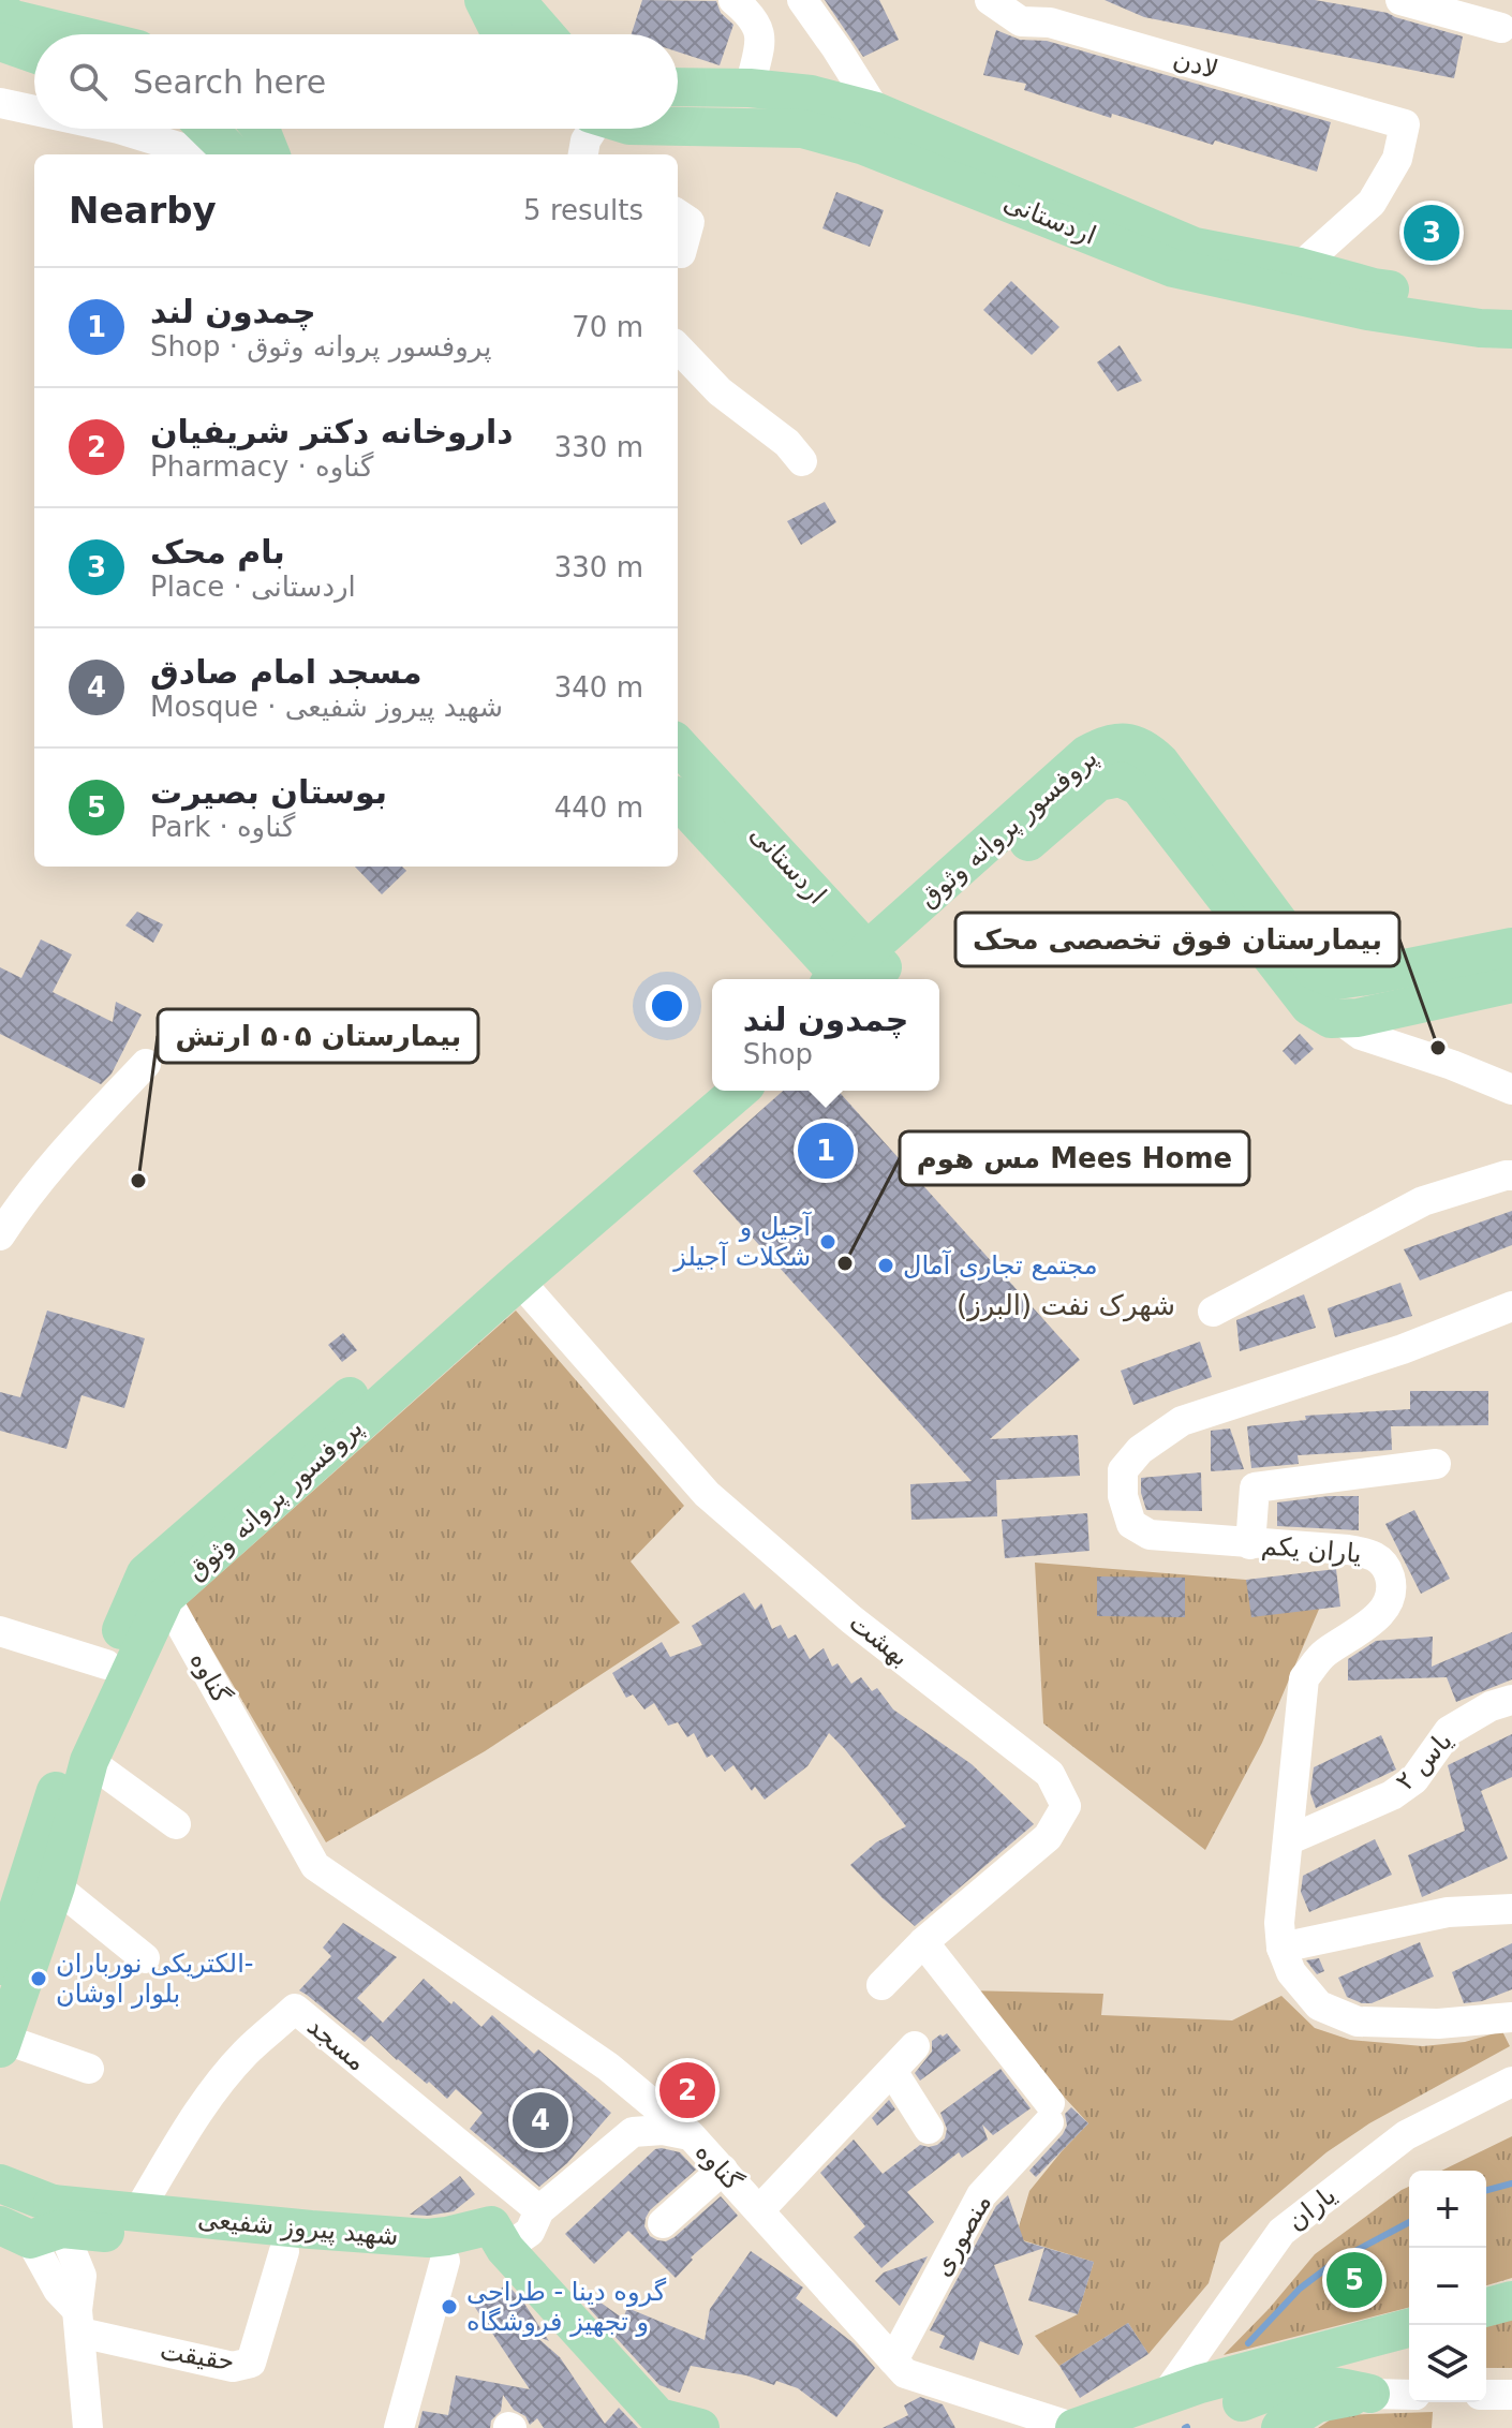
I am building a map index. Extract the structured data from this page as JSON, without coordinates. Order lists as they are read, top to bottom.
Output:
{
  "streets": {
    "main road": [
      "اردستانی",
      "پروفسور پروانه وثوق",
      "گناوه",
      "شهید پیروز شفیعی"
    ],
    "street": [
      "لادن",
      "یاران یکم",
      "بهشت",
      "یاس ۲",
      "مسجد",
      "یاران",
      "منصوری",
      "حقیقت"
    ]
  },
  "crossings": [
    ["لادن", "اردستانی"],
    ["اردستانی", "پروفسور پروانه وثوق"],
    ["پروفسور پروانه وثوق", "بهشت"],
    ["پروفسور پروانه وثوق", "گناوه"],
    ["یاران یکم", "یاس ۲"],
    ["بهشت", "منصوری"],
    ["گناوه", "یاران"],
    ["گناوه", "منصوری"],
    ["مسجد", "شهید پیروز شفیعی"],
    ["شهید پیروز شفیعی", "حقیقت"]
  ],
  "districts": ["شهرک نفت (البرز)"],
  "places": [
    "بیمارستان فوق تخصصی محک",
    "بیمارستان ۵۰۵ ارتش",
    "آجیل و شکلات آجیلز",
    "مس هوم Mees Home",
    "مجتمع تجاری آمال",
    "الکتریکی نورباران- بلوار اوشان",
    "گروه دینا - طراحی و تجهیز فروشگاه"
  ],
  "page": {
    "search": "Search here",
    "heading": ["Nearby", "5 results"],
    "pins": [
      "3",
      "1",
      "2",
      "4",
      "5"
    ],
    "list": [
      {
        "mark": "1",
        "name": "چمدون لند",
        "note": "Shop · پروفسور پروانه وثوق",
        "value": "70 m"
      },
      {
        "mark": "2",
        "name": "داروخانه دکتر شریفیان",
        "note": "Pharmacy · گناوه",
        "value": "330 m"
      },
      {
        "mark": "3",
        "name": "بام محک",
        "note": "Place · اردستانی",
        "value": "330 m"
      },
      {
        "mark": "4",
        "name": "مسجد امام صادق",
        "note": "Mosque · شهید پیروز شفیعی",
        "value": "340 m"
      },
      {
        "mark": "5",
        "name": "بوستان بصیرت",
        "note": "Park · گناوه",
        "value": "440 m"
      }
    ],
    "popup": ["چمدون لند", "Shop"],
    "map_buttons": ["+", "−"]
  }
}
